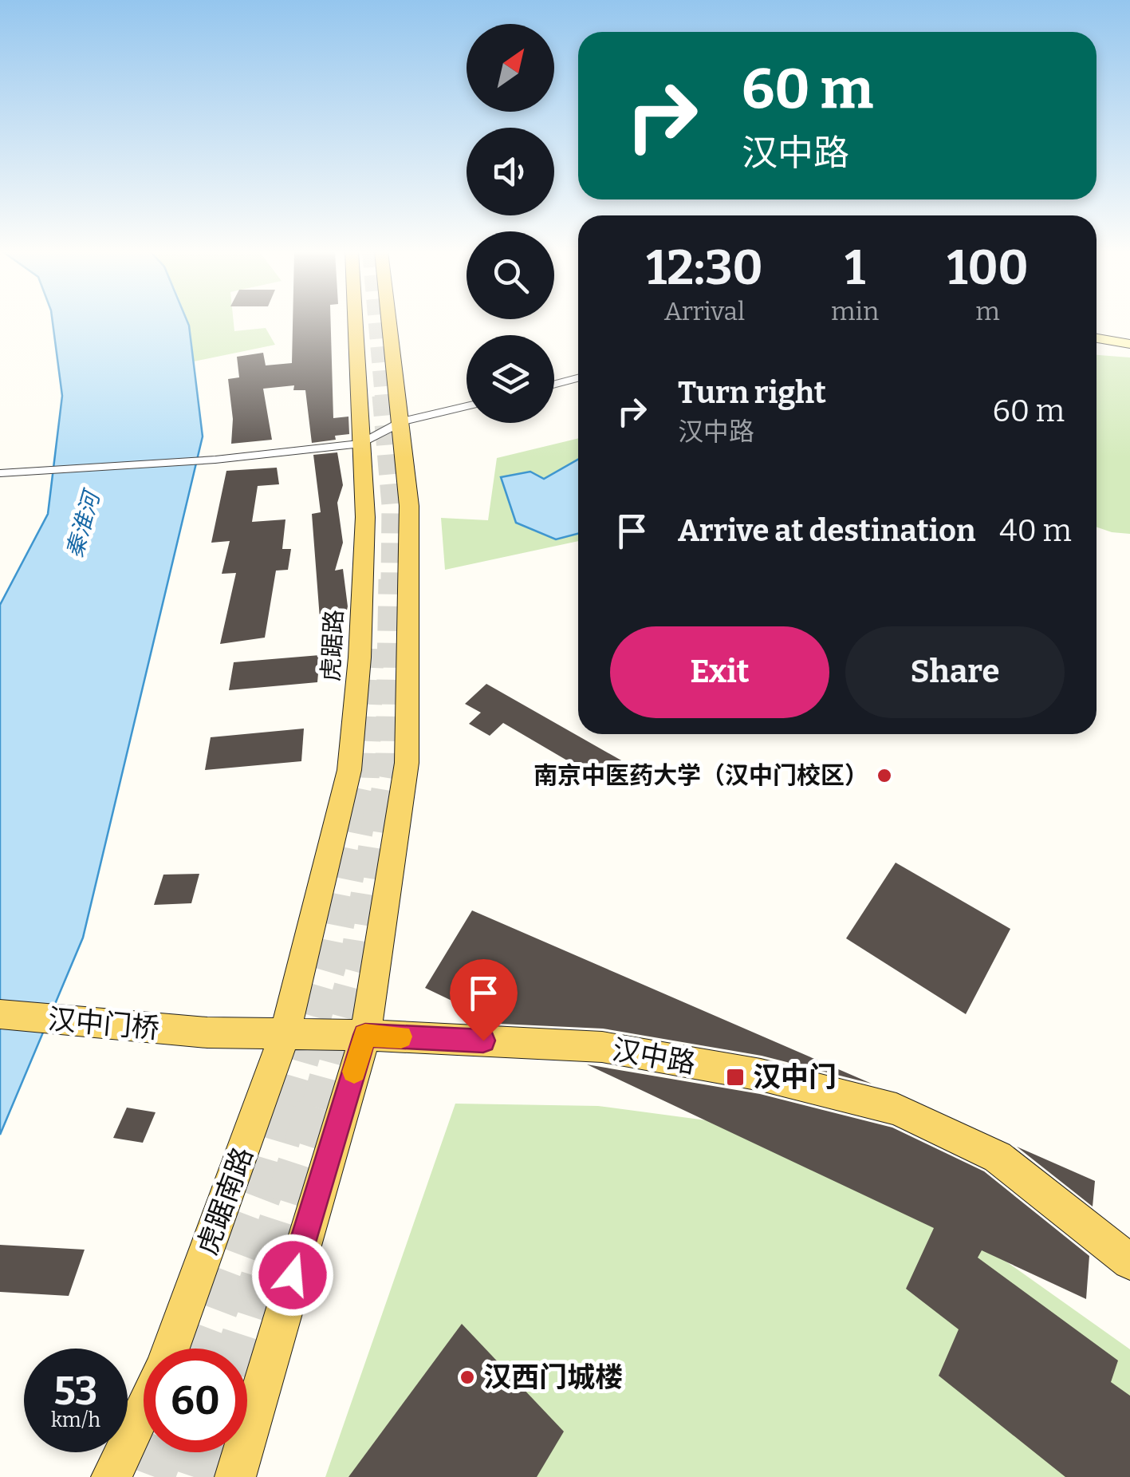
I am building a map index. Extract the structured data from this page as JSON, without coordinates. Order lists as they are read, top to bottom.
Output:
{
  "streets": {
    "main road": [
      "虎踞路",
      "汉中门桥",
      "汉中路",
      "虎踞南路"
    ]
  },
  "crossings": [
    ["虎踞路", "汉中门桥"],
    ["虎踞路", "汉中路"],
    ["虎踞路", "虎踞南路"],
    ["汉中门桥", "汉中路"],
    ["汉中门桥", "虎踞南路"],
    ["汉中路", "虎踞南路"]
  ],
  "water": ["秦淮河"],
  "places": {
    "other": ["南京中医药大学（汉中门校区）", "汉西门城楼"],
    "transit": ["汉中门"]
  },
  "north": "top right",
  "page": {
    "turn": ["60 m", "汉中路"],
    "eta": [
      "12:30",
      "Arrival",
      "1",
      "min",
      "100",
      "m"
    ],
    "list": [
      {
        "name": "Turn right",
        "note": "汉中路",
        "value": "60 m"
      },
      {
        "name": "Arrive at destination",
        "value": "40 m"
      }
    ],
    "buttons": ["Exit", "Share"],
    "speed": "53 km/h",
    "limit": "60"
  }
}
